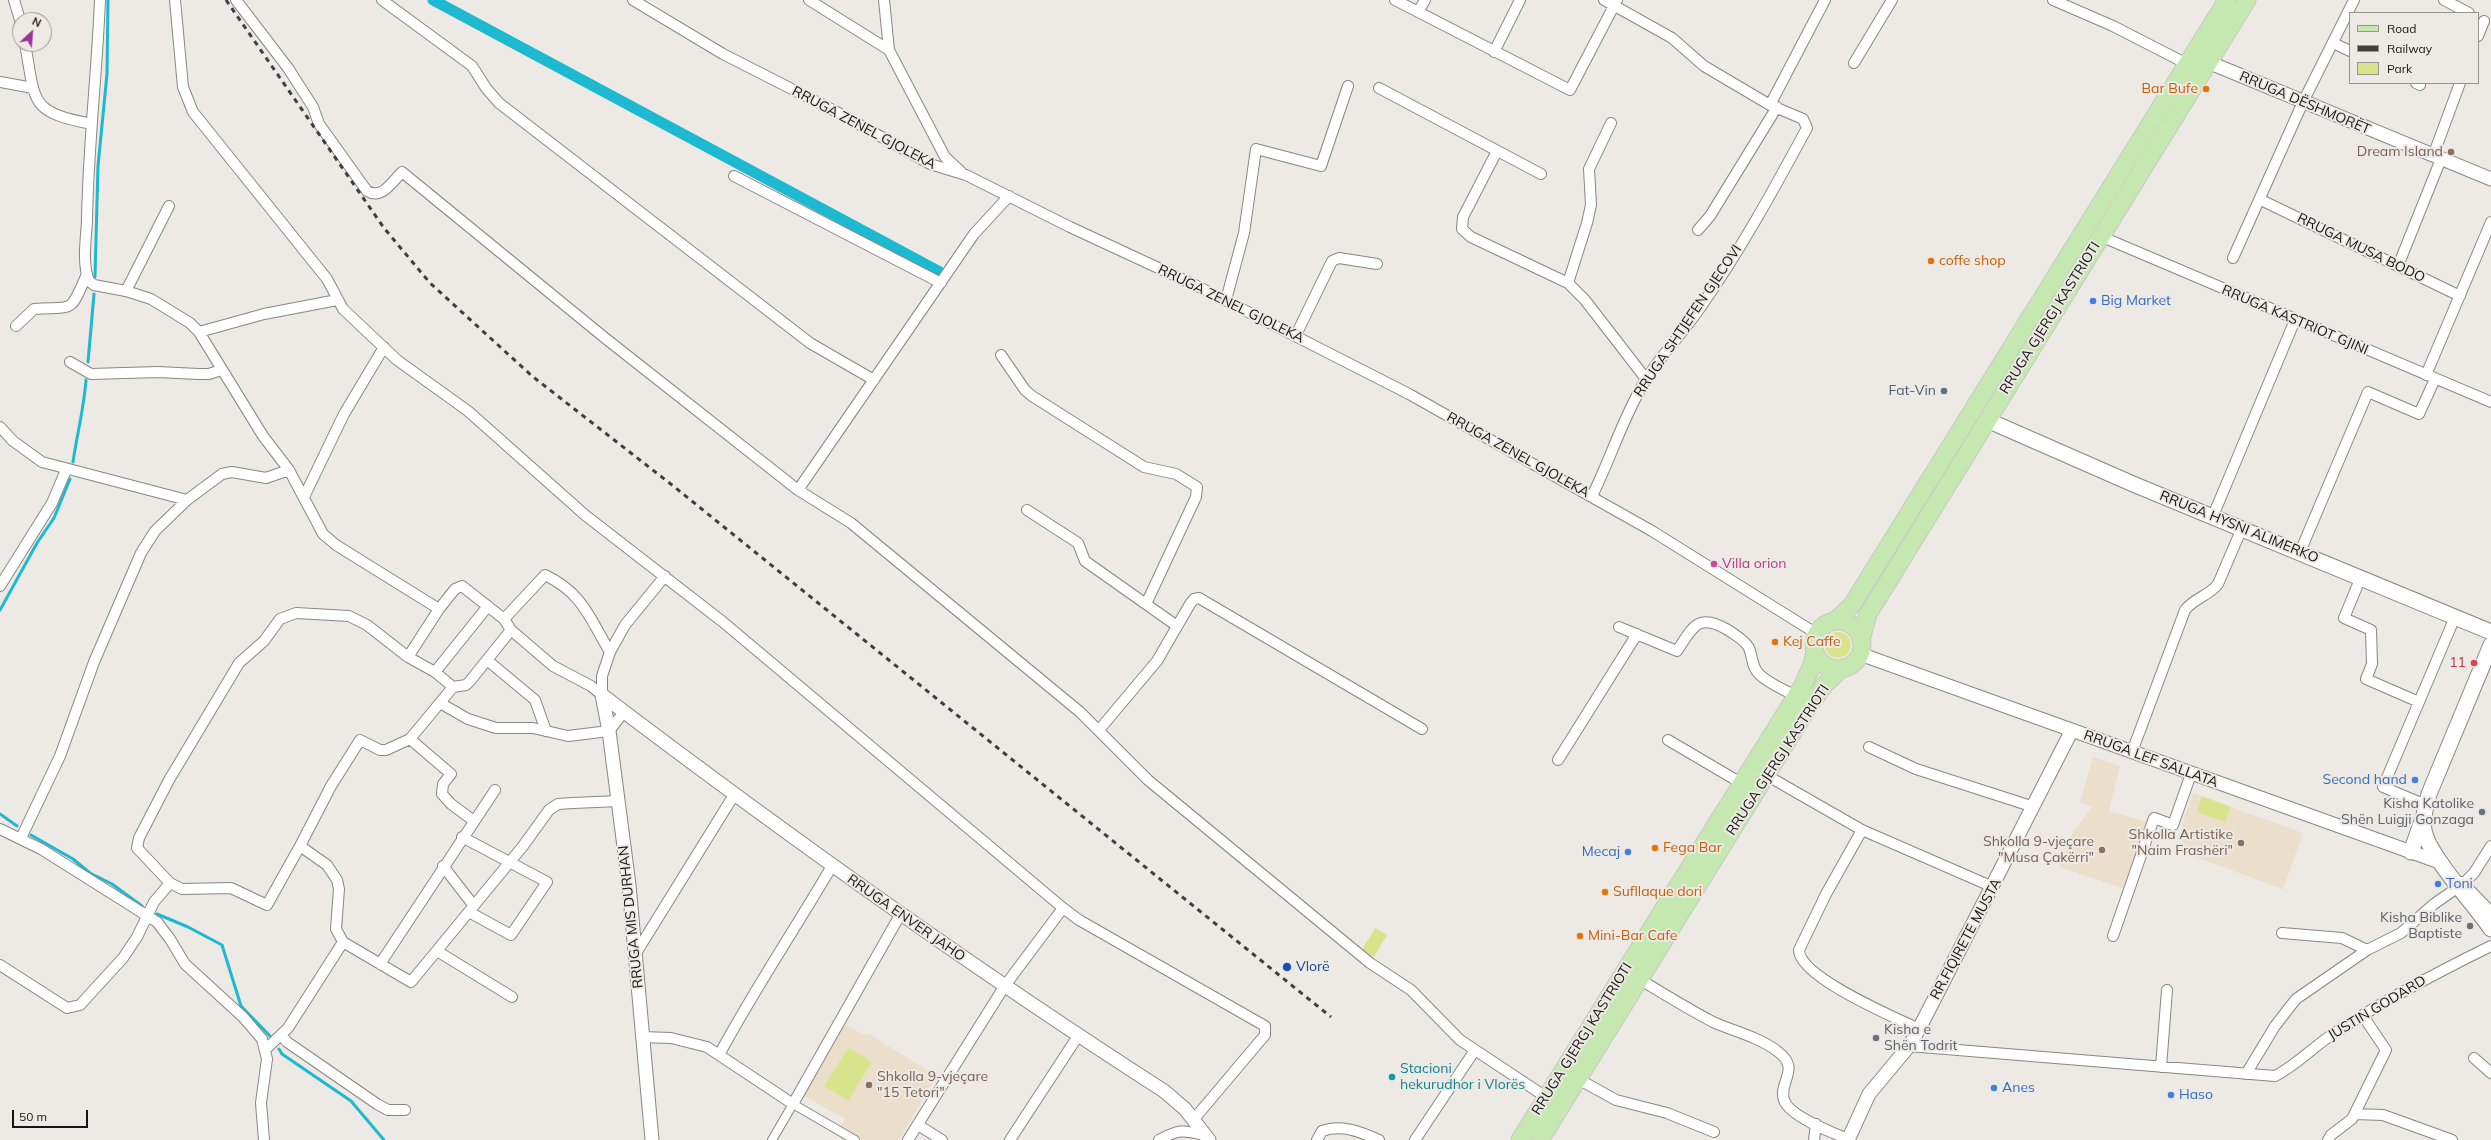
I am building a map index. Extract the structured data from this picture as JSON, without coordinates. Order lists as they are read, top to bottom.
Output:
{
  "streets": {
    "main road": ["RRUGA GJERGJ KASTRIOTI", "RRUGA HYSNI ALIMERKO"],
    "street": [
      "RRUGA DËSHMORËT",
      "RRUGA ZENEL GJOLEKA",
      "RRUGA MUSA BODO",
      "RRUGA KASTRIOT GJINI",
      "RRUGA SHTJEFEN GJECOVI",
      "RRUGA LEF SALLATA",
      "RRUGA MIS DURHAN",
      "RRUGA ENVER JAHO",
      "RR.FIQIRETE MUSTA",
      "JUSTIN GODARD"
    ]
  },
  "crossings": [
    ["RRUGA DËSHMORËT", "RRUGA GJERGJ KASTRIOTI"],
    ["RRUGA ZENEL GJOLEKA", "RRUGA GJERGJ KASTRIOTI"],
    ["RRUGA ZENEL GJOLEKA", "RRUGA SHTJEFEN GJECOVI"],
    ["RRUGA ZENEL GJOLEKA", "RRUGA LEF SALLATA"],
    ["RRUGA GJERGJ KASTRIOTI", "RRUGA KASTRIOT GJINI"],
    ["RRUGA GJERGJ KASTRIOTI", "RRUGA HYSNI ALIMERKO"],
    ["RRUGA GJERGJ KASTRIOTI", "RRUGA LEF SALLATA"],
    ["RRUGA LEF SALLATA", "RR.FIQIRETE MUSTA"],
    ["RRUGA MIS DURHAN", "RRUGA ENVER JAHO"]
  ],
  "places": [
    "Bar Bufe",
    "Dream Island",
    "coffe shop",
    "Big Market",
    "Fat-Vin",
    "Villa orion",
    "Kej Caffe",
    "11",
    "Second hand",
    "Kisha Katolike Shën Luigji Gonzaga",
    "Shkolla Artistike \"Naim Frashëri\"",
    "Fega Bar",
    "Shkolla 9-vjeçare \"Musa Çakërri\"",
    "Mecaj",
    "Toni",
    "Sufllaque dori",
    "Kisha Biblike Baptiste",
    "Mini-Bar Cafe",
    "Vlorë",
    "Kisha e Shën Todrit",
    "Stacioni hekurudhor i Vlorës",
    "Shkolla 9-vjeçare \"15 Tetori\"",
    "Anes",
    "Haso"
  ],
  "legend": ["Road", "Railway", "Park"],
  "scale_bar": "50 m",
  "north": "top right"
}
